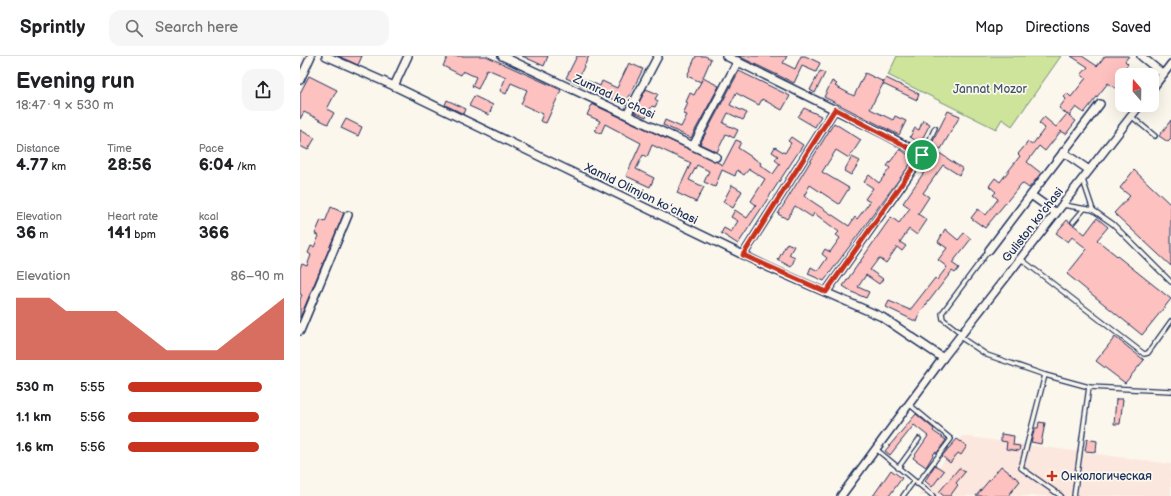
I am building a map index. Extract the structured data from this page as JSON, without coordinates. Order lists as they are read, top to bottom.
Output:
{
  "streets": {
    "street": ["Zumrad koʻchasi", "Xamid Olimjon koʻchasi", "Guliston ko'chasi"]
  },
  "crossings": [
    ["Xamid Olimjon koʻchasi", "Guliston ko'chasi"]
  ],
  "parks": ["Jannat Mozor"],
  "places": {
    "health": ["Онкологическая"]
  },
  "north": "top",
  "page": {
    "header": "Sprintly",
    "search": "Search here",
    "nav": ["Map", "Directions", "Saved"],
    "heading": ["Evening run", "18:47 · 9 × 530 m"],
    "stats": [
      ["Distance", "4.77 km"],
      ["Time", "28:56"],
      ["Pace", "6:04 /km"],
      ["Elevation", "36 m"],
      ["Heart rate", "141 bpm"],
      ["kcal", "366"]
    ],
    "chart": ["Elevation", "86–90 m"],
    "list": [
      {
        "name": "530 m",
        "note": "5:55"
      },
      {
        "name": "1.1 km",
        "note": "5:56"
      },
      {
        "name": "1.6 km",
        "note": "5:56"
      }
    ]
  }
}
